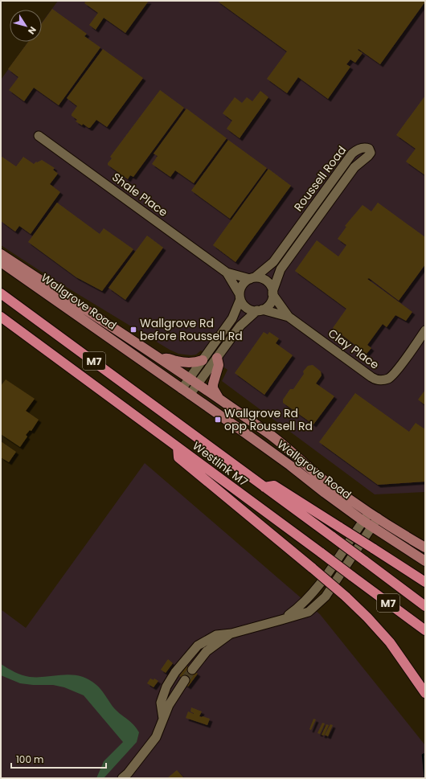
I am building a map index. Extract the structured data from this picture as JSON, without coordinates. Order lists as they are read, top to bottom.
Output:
{
  "streets": {
    "highway": ["M7", "Westlink M7"],
    "main road": ["Wallgrove Road"],
    "street": ["Roussell Road", "Shale Place", "Clay Place"]
  },
  "crossings": [
    ["Roussell Road", "Shale Place"],
    ["Roussell Road", "Clay Place"],
    ["Shale Place", "Clay Place"],
    ["M7", "Westlink M7"]
  ],
  "places": {
    "transit": ["Wallgrove Rd before Roussell Rd", "Wallgrove Rd opp Roussell Rd"]
  },
  "scale_bar": "100 m",
  "north": "bottom right"
}
